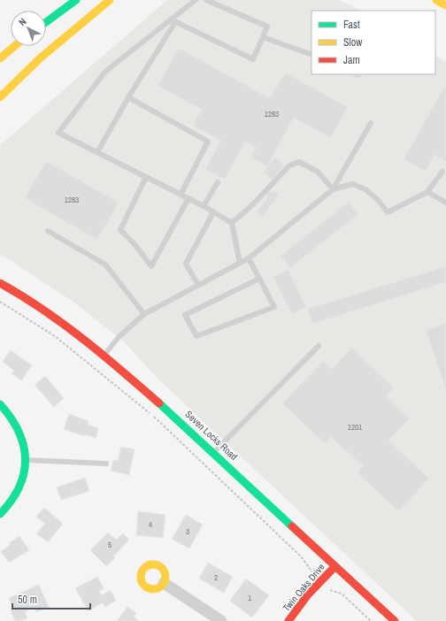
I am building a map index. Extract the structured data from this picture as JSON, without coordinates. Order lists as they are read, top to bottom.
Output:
{
  "streets": {
    "main road": ["Seven Locks Road", "Twin Oaks Drive"]
  },
  "crossings": [
    ["Seven Locks Road", "Twin Oaks Drive"]
  ],
  "house_numbers": [
    "1283",
    "1283",
    "1201",
    "4",
    "3",
    "5",
    "2",
    "1"
  ],
  "legend": ["Fast", "Slow", "Jam"],
  "scale_bar": "50 m",
  "north": "top left"
}
